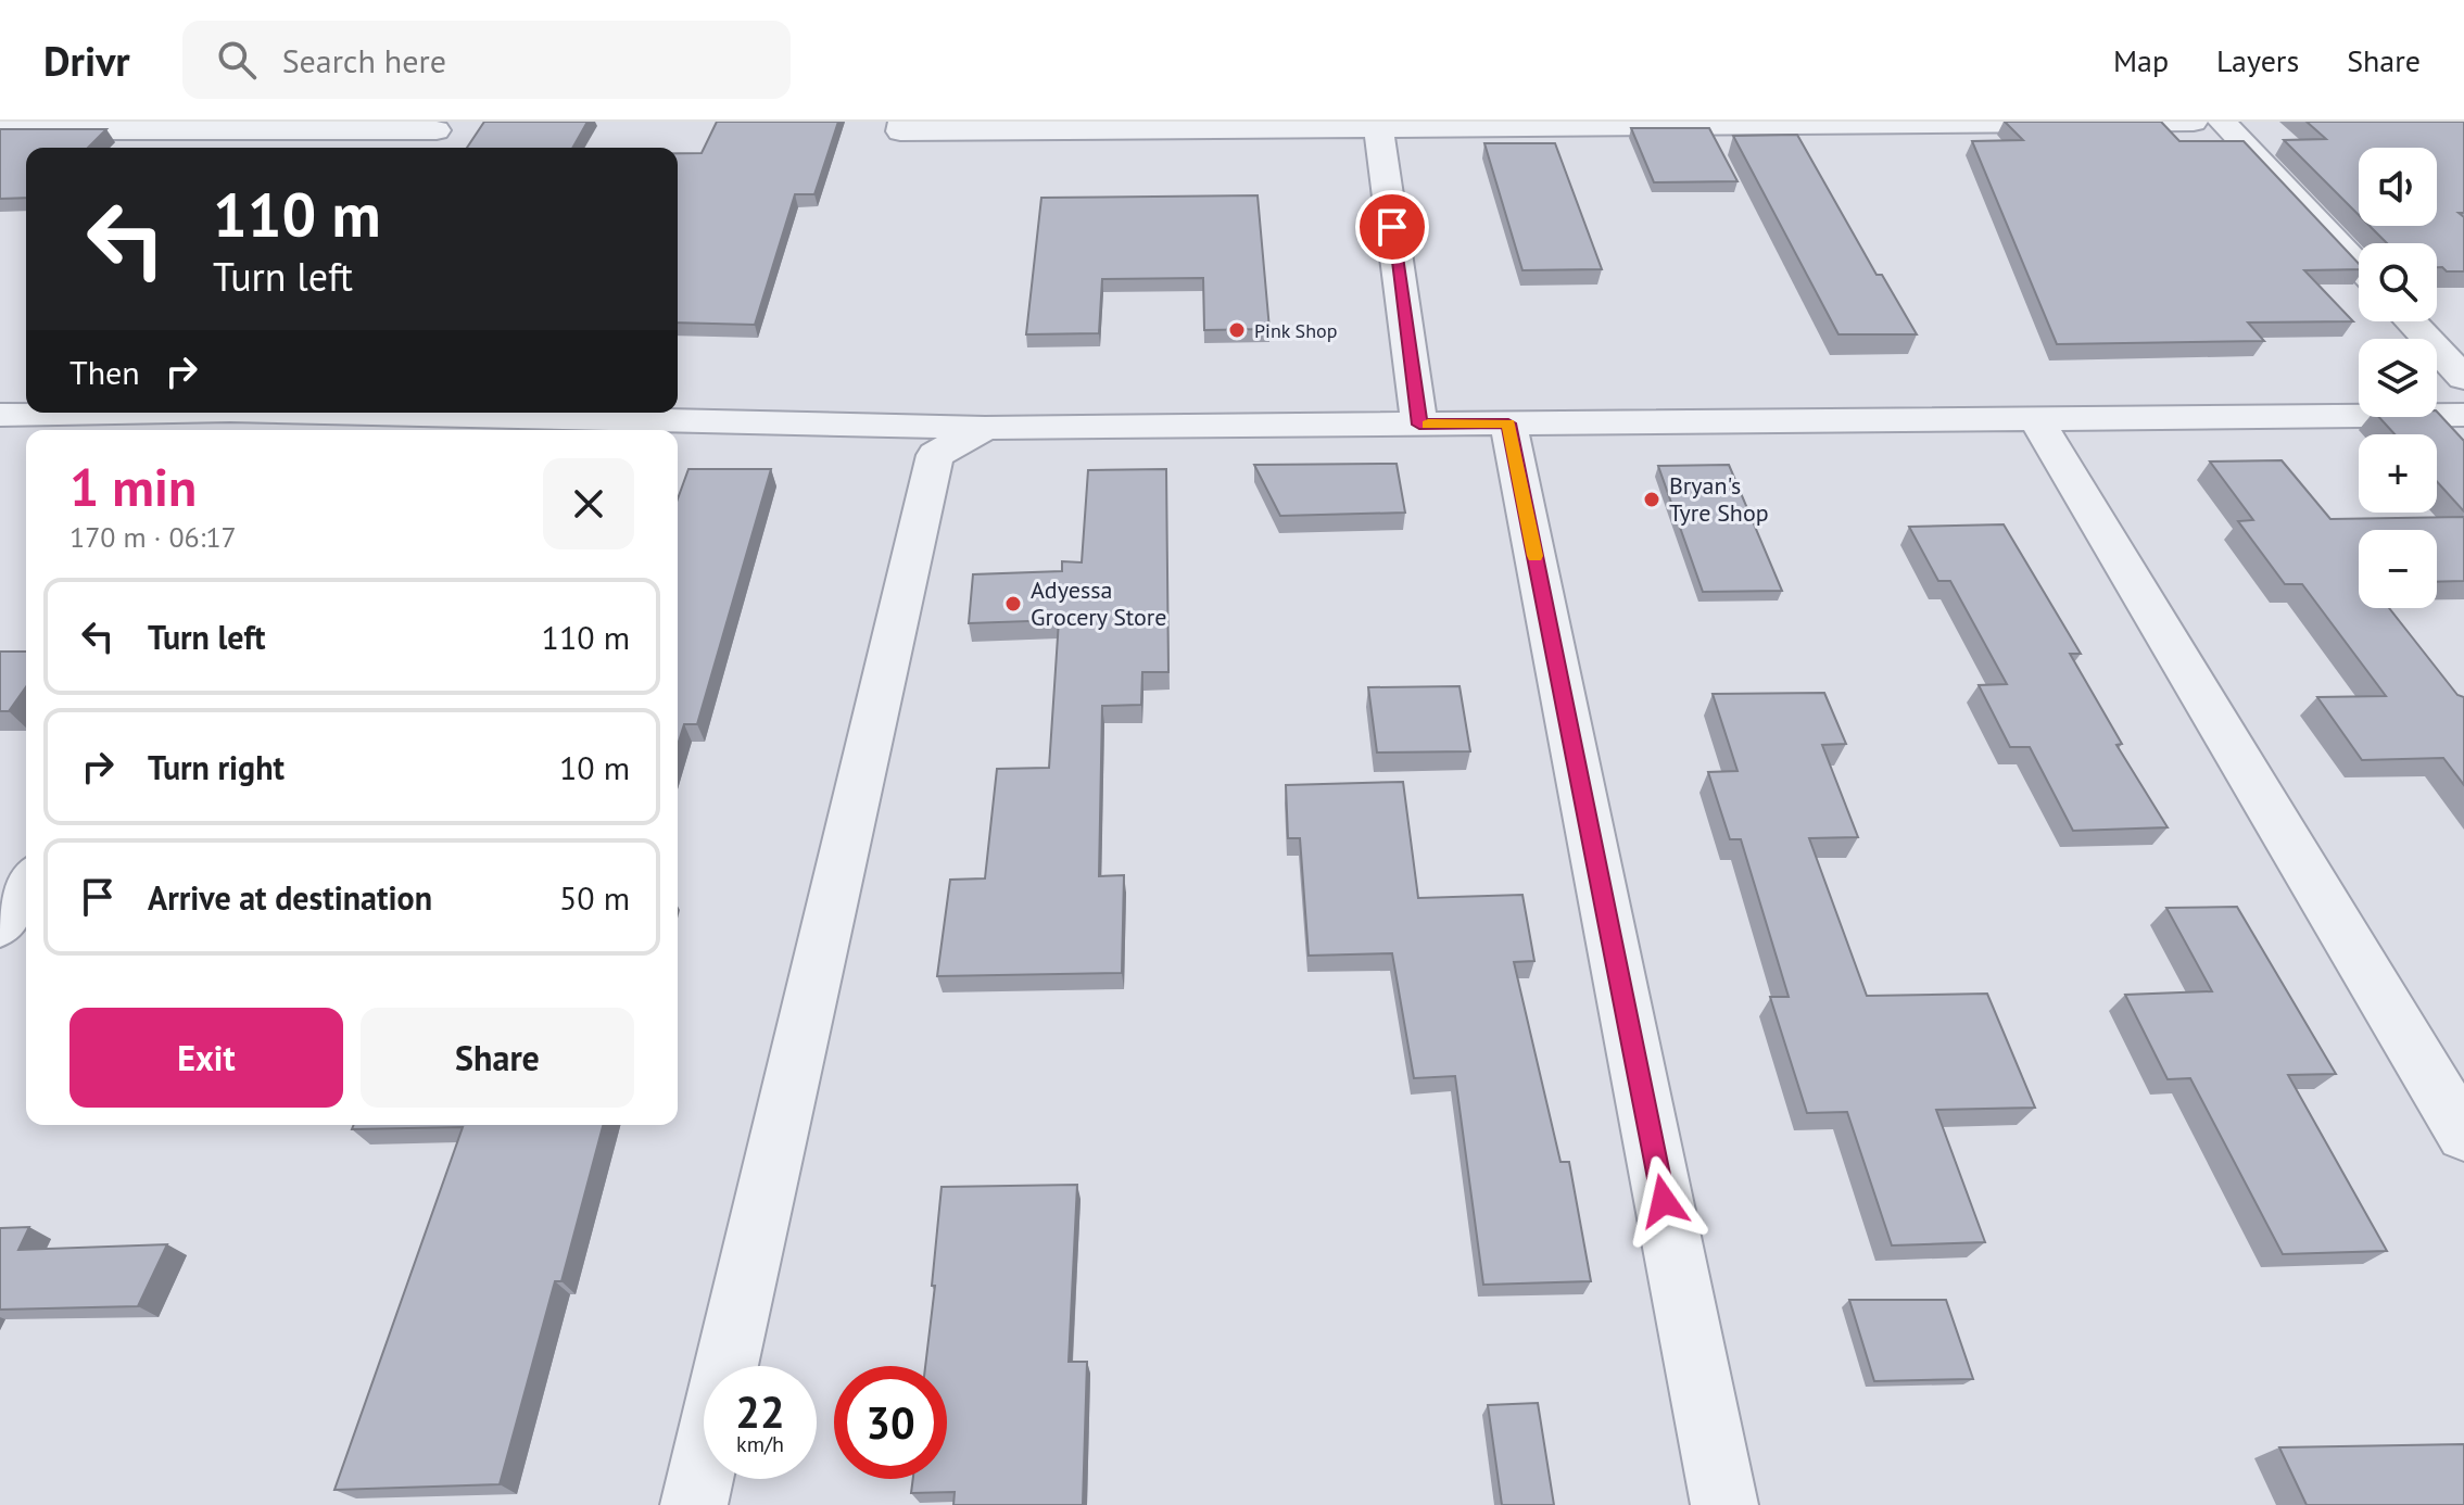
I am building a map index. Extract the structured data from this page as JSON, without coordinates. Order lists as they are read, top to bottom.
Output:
{
  "places": ["Pink Shop", "Bryan's Tyre Shop", "Adyessa Grocery Store"],
  "page": {
    "header": "Drivr",
    "search": "Search here",
    "nav": ["Map", "Layers", "Share"],
    "map_buttons": ["+", "−"],
    "turn": ["110 m", "Turn left"],
    "then": "Then",
    "heading": ["1 min", "170 m · 06:17"],
    "list": [
      {
        "name": "Turn left",
        "value": "110 m"
      },
      {
        "name": "Turn right",
        "value": "10 m"
      },
      {
        "name": "Arrive at destination",
        "value": "50 m"
      }
    ],
    "buttons": ["Exit", "Share"],
    "speed": "22 km/h",
    "limit": "30"
  }
}
